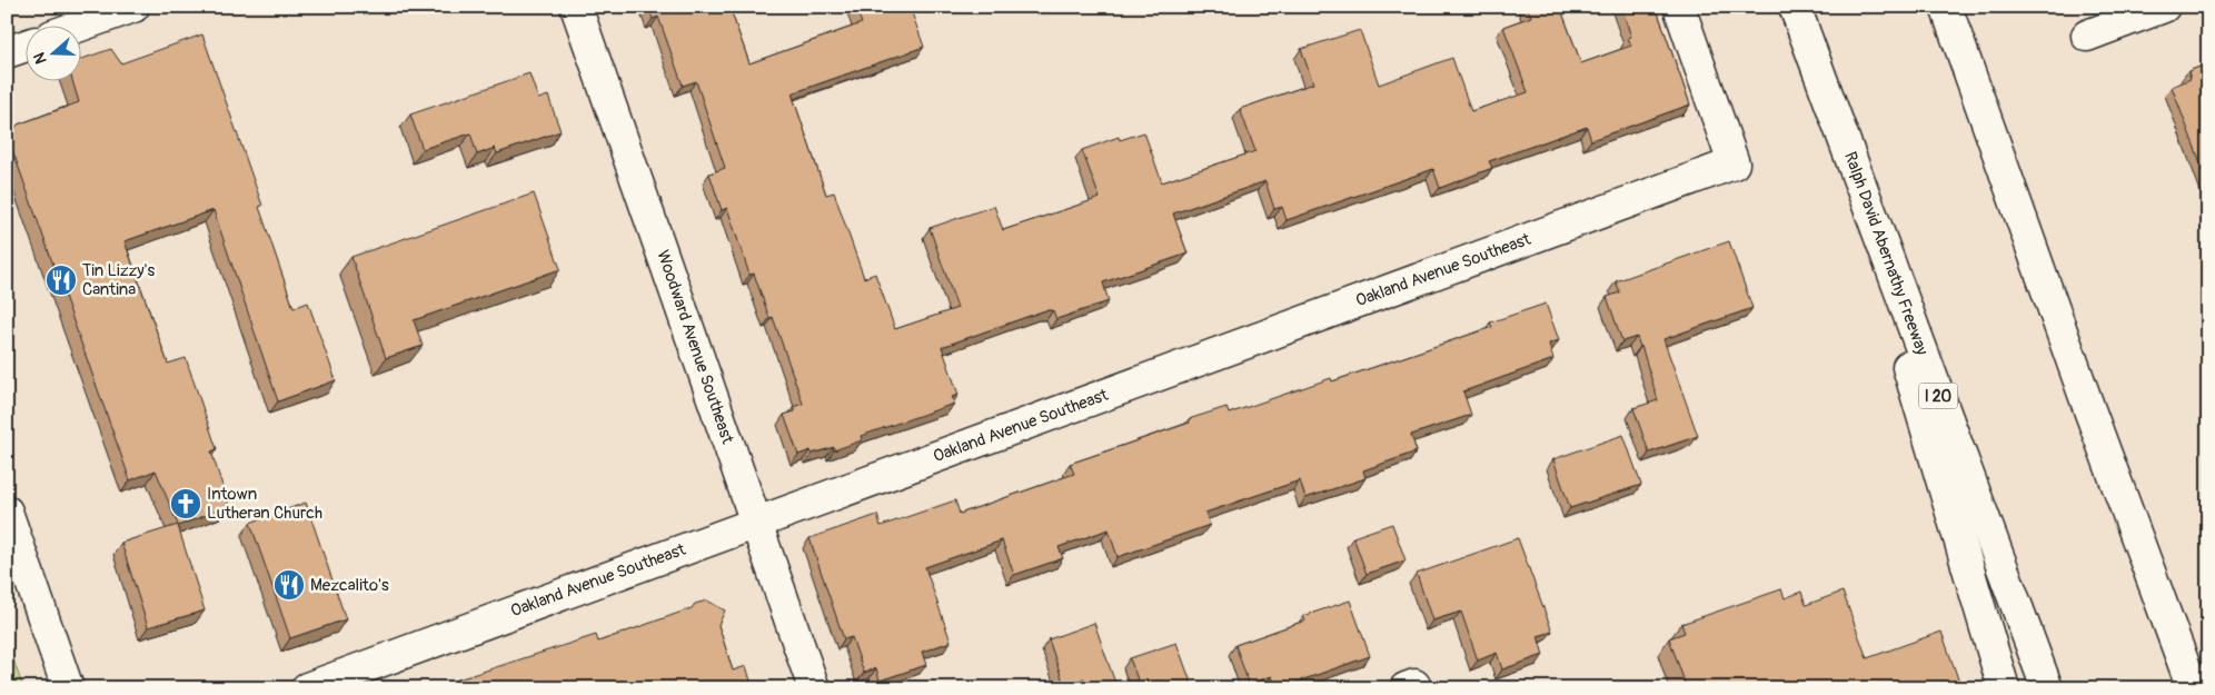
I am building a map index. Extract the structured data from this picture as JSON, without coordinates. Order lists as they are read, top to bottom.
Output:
{
  "streets": {
    "main road": [
      "Ralph David Abernathy Freeway",
      "Oakland Avenue Southeast",
      "Woodward Avenue Southeast",
      "I 20"
    ]
  },
  "crossings": [
    ["Oakland Avenue Southeast", "Woodward Avenue Southeast"]
  ],
  "places": {
    "restaurant": ["Tin Lizzy's Cantina", "Mezcalito's"],
    "church": ["Intown Lutheran Church"]
  },
  "north": "left"
}
